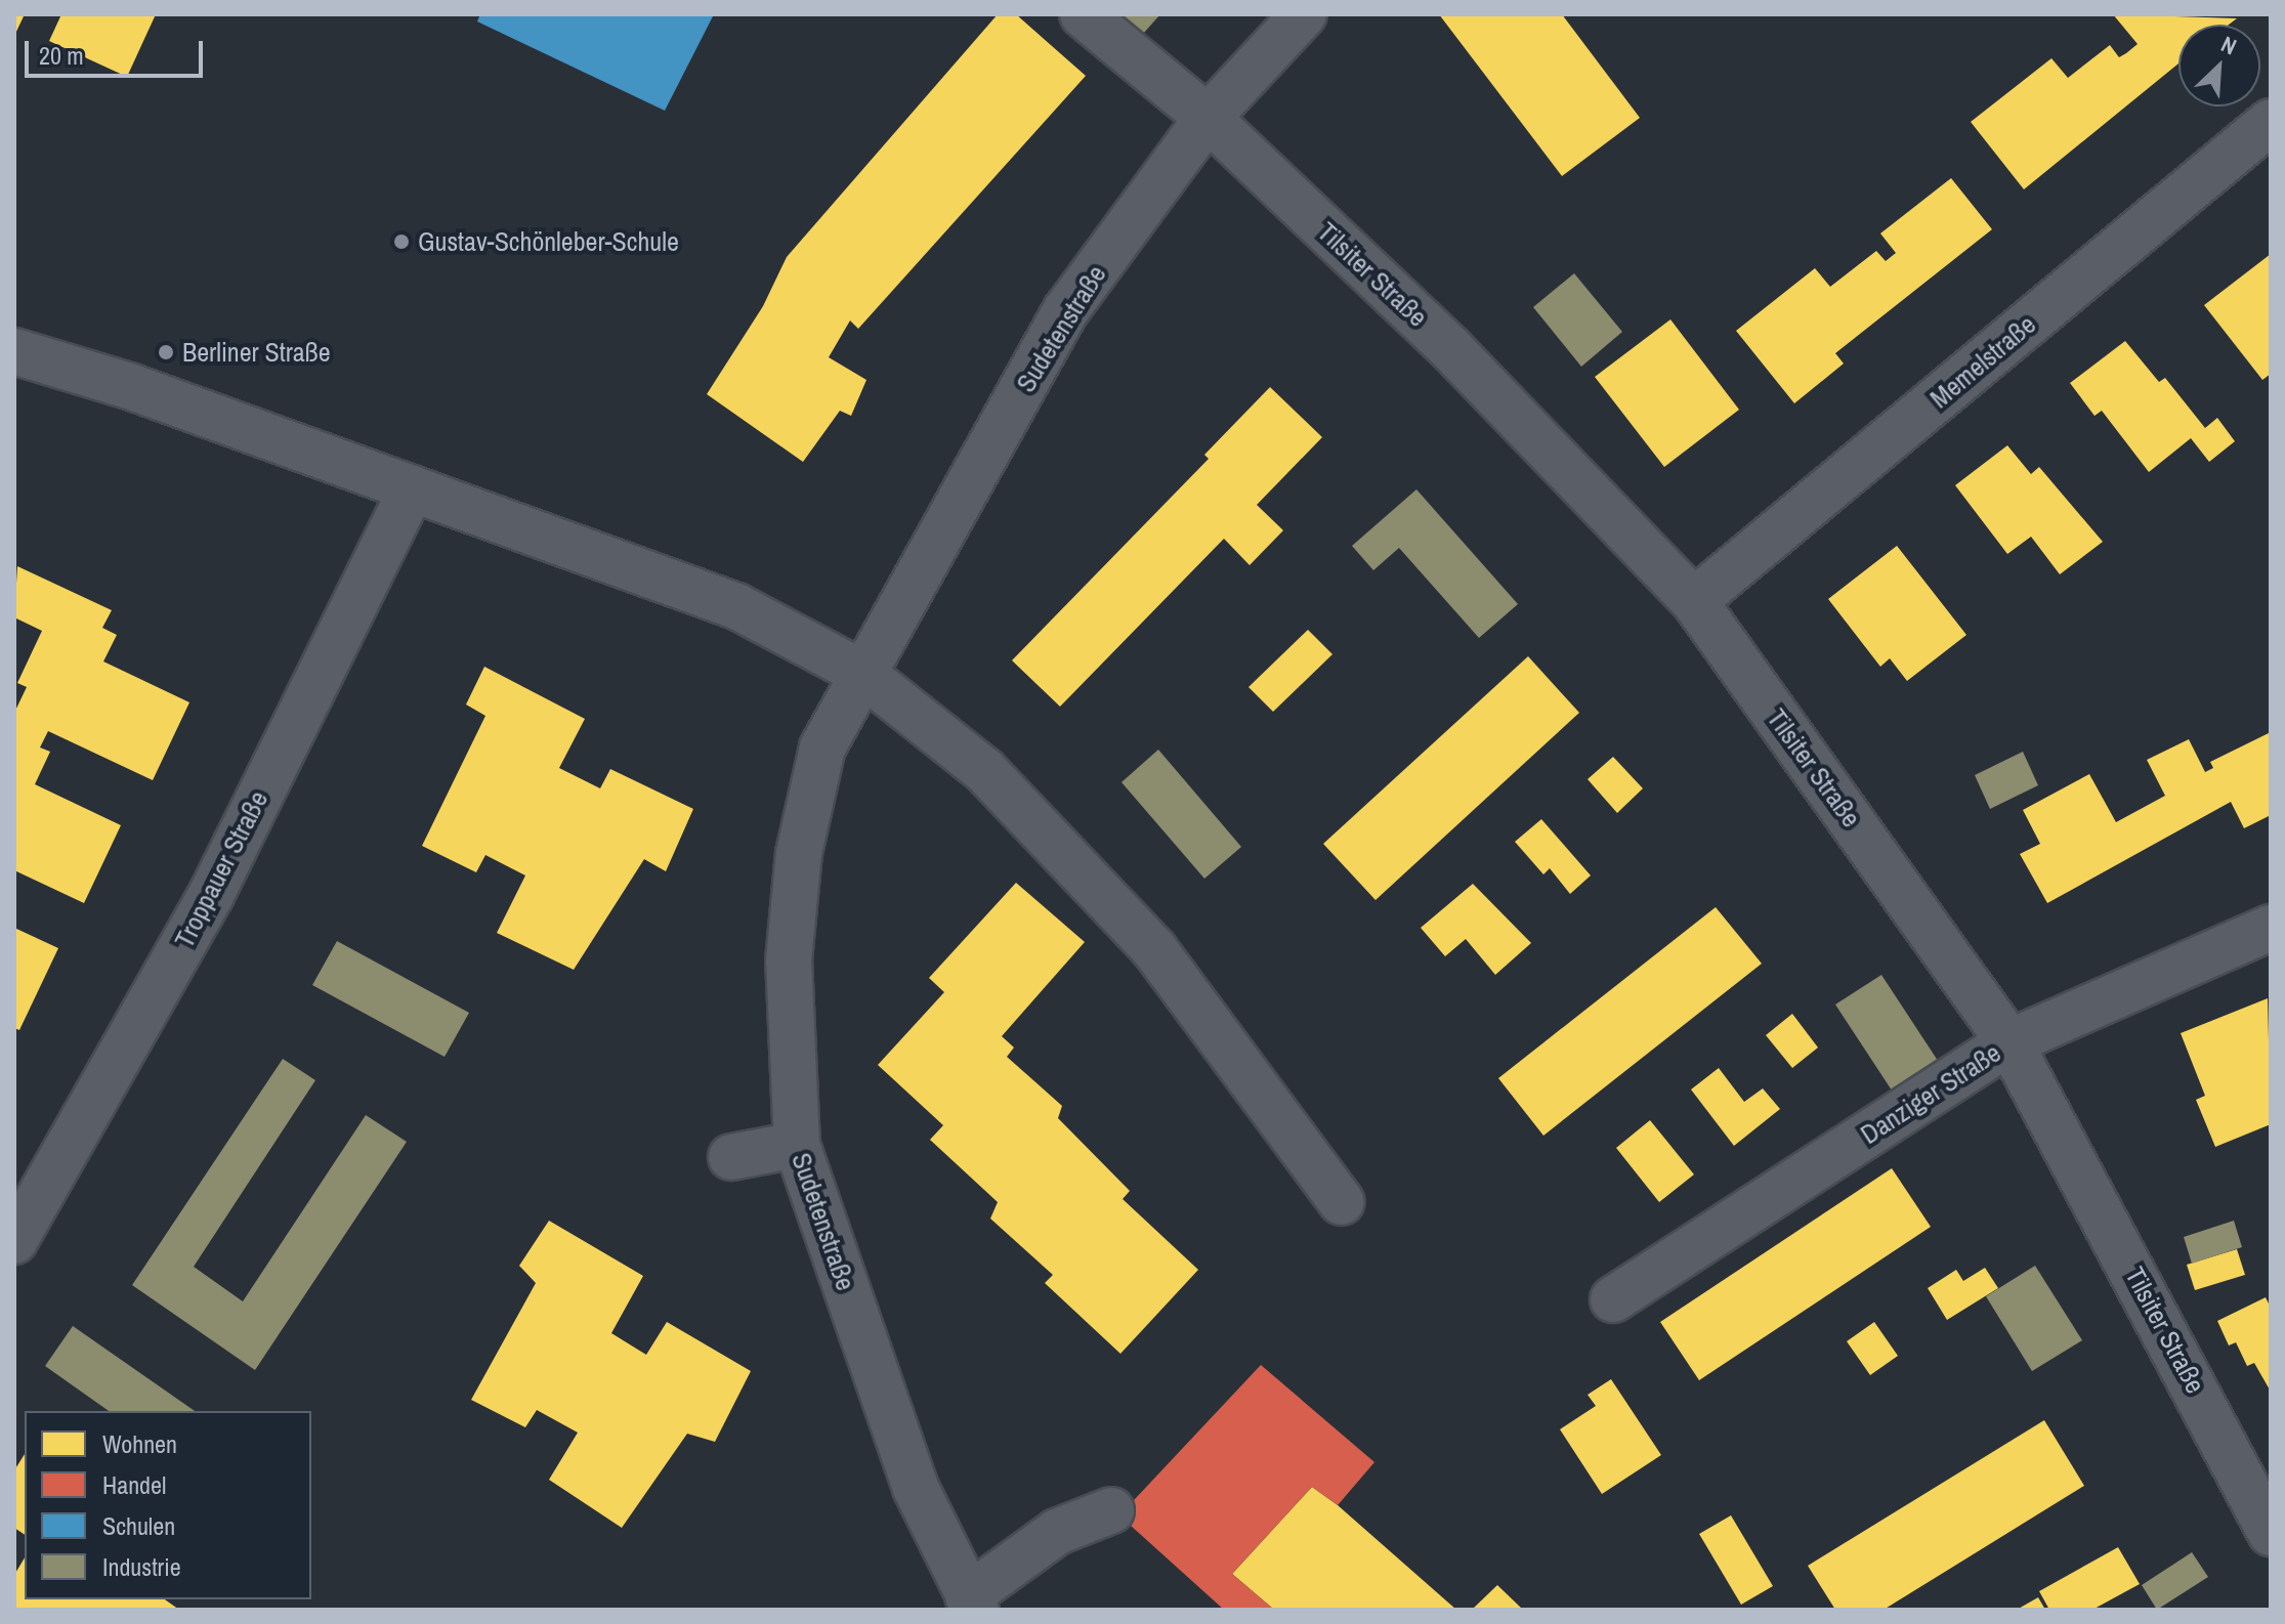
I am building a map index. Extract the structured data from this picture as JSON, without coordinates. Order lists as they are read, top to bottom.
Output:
{
  "streets": {
    "street": [
      "Tilsiter Straße",
      "Sudetenstraße",
      "Memelstraße",
      "Troppauer Straße",
      "Danziger Straße"
    ]
  },
  "crossings": [
    ["Tilsiter Straße", "Sudetenstraße"],
    ["Tilsiter Straße", "Memelstraße"],
    ["Tilsiter Straße", "Danziger Straße"]
  ],
  "places": ["Gustav-Schönleber-Schule", "Berliner Straße"],
  "legend": [
    "Wohnen",
    "Handel",
    "Schulen",
    "Industrie"
  ],
  "scale_bar": "20 m",
  "north": "top right"
}
